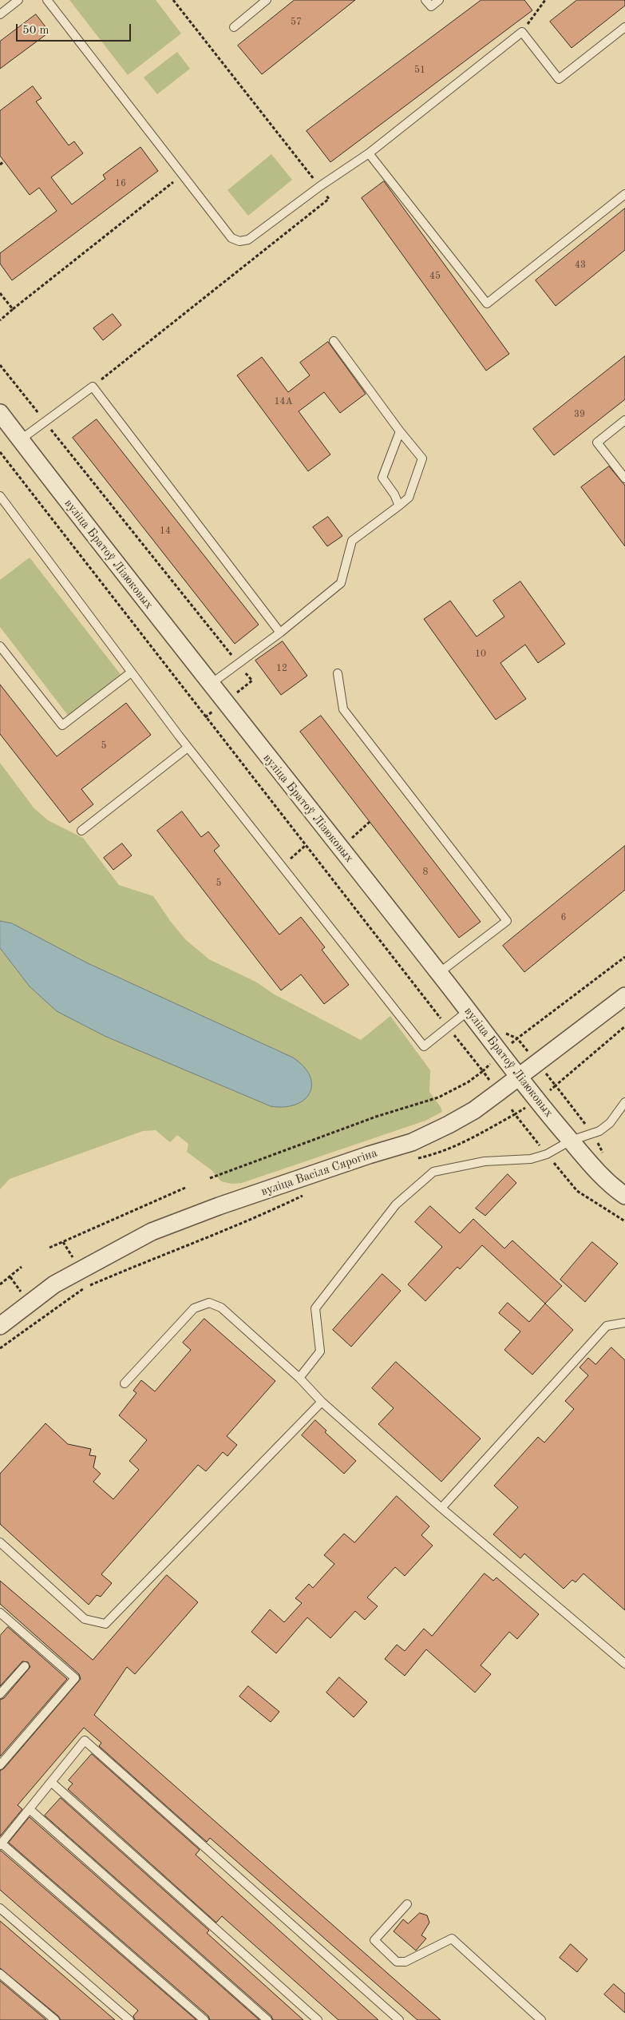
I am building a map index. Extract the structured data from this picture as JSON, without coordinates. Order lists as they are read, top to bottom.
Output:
{
  "streets": {
    "street": ["вуліца Братоў Лізюковых", "вуліца Васіля Сярогіна"]
  },
  "crossings": [
    ["вуліца Братоў Лізюковых", "вуліца Васіля Сярогіна"]
  ],
  "house_numbers": [
    "57",
    "51",
    "16",
    "43",
    "45",
    "14А",
    "39",
    "14",
    "10",
    "12",
    "5",
    "8",
    "5",
    "6"
  ],
  "scale_bar": "50 m"
}
